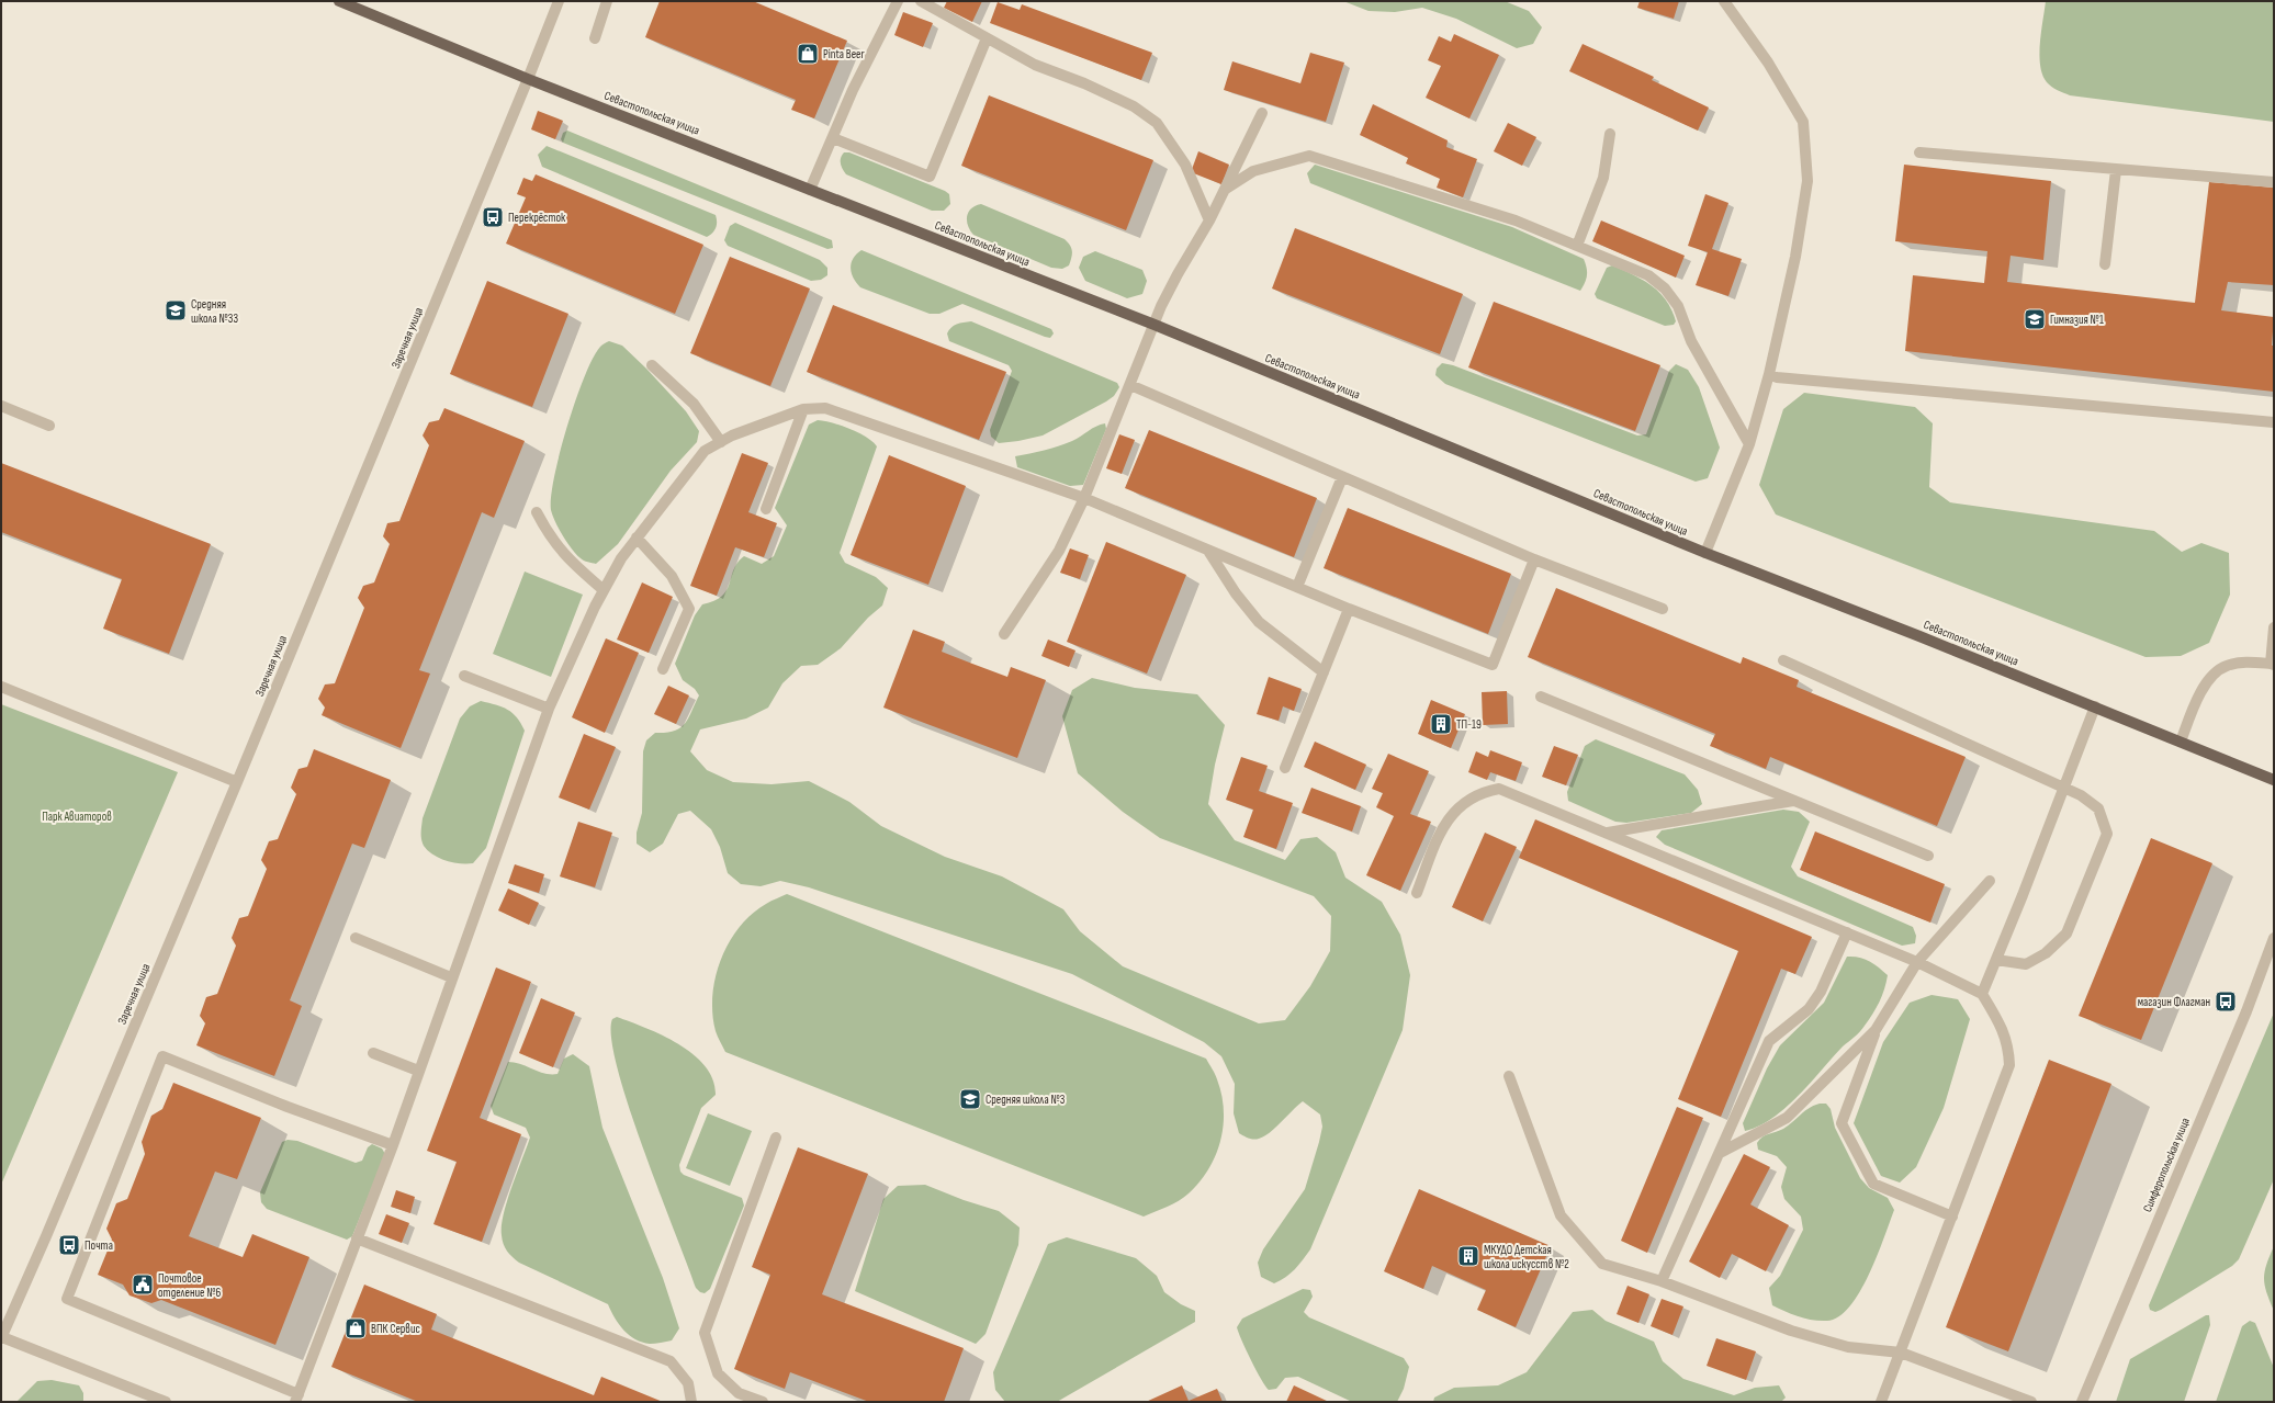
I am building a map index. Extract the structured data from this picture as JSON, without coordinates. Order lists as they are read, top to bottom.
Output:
{
  "streets": {
    "main road": ["Севастопольская улица"],
    "street": ["Заречная улица", "Симферопольская улица"]
  },
  "crossings": [
    ["Севастопольская улица", "Заречная улица"]
  ],
  "parks": ["Парк Авиаторов"],
  "places": {
    "shop": ["Pinta Beer", "ВПК Сервис"],
    "bus stop": ["Перекрёсток", "магазин Флагман", "Почта"],
    "school or university": ["Средняя школа №33", "Гимназия №1", "Средняя школа №3"],
    "building": ["ТП-19", "МКУДО Детская школа искусств №2"],
    "public building": ["Почтовое отделение №6"]
  }
}
